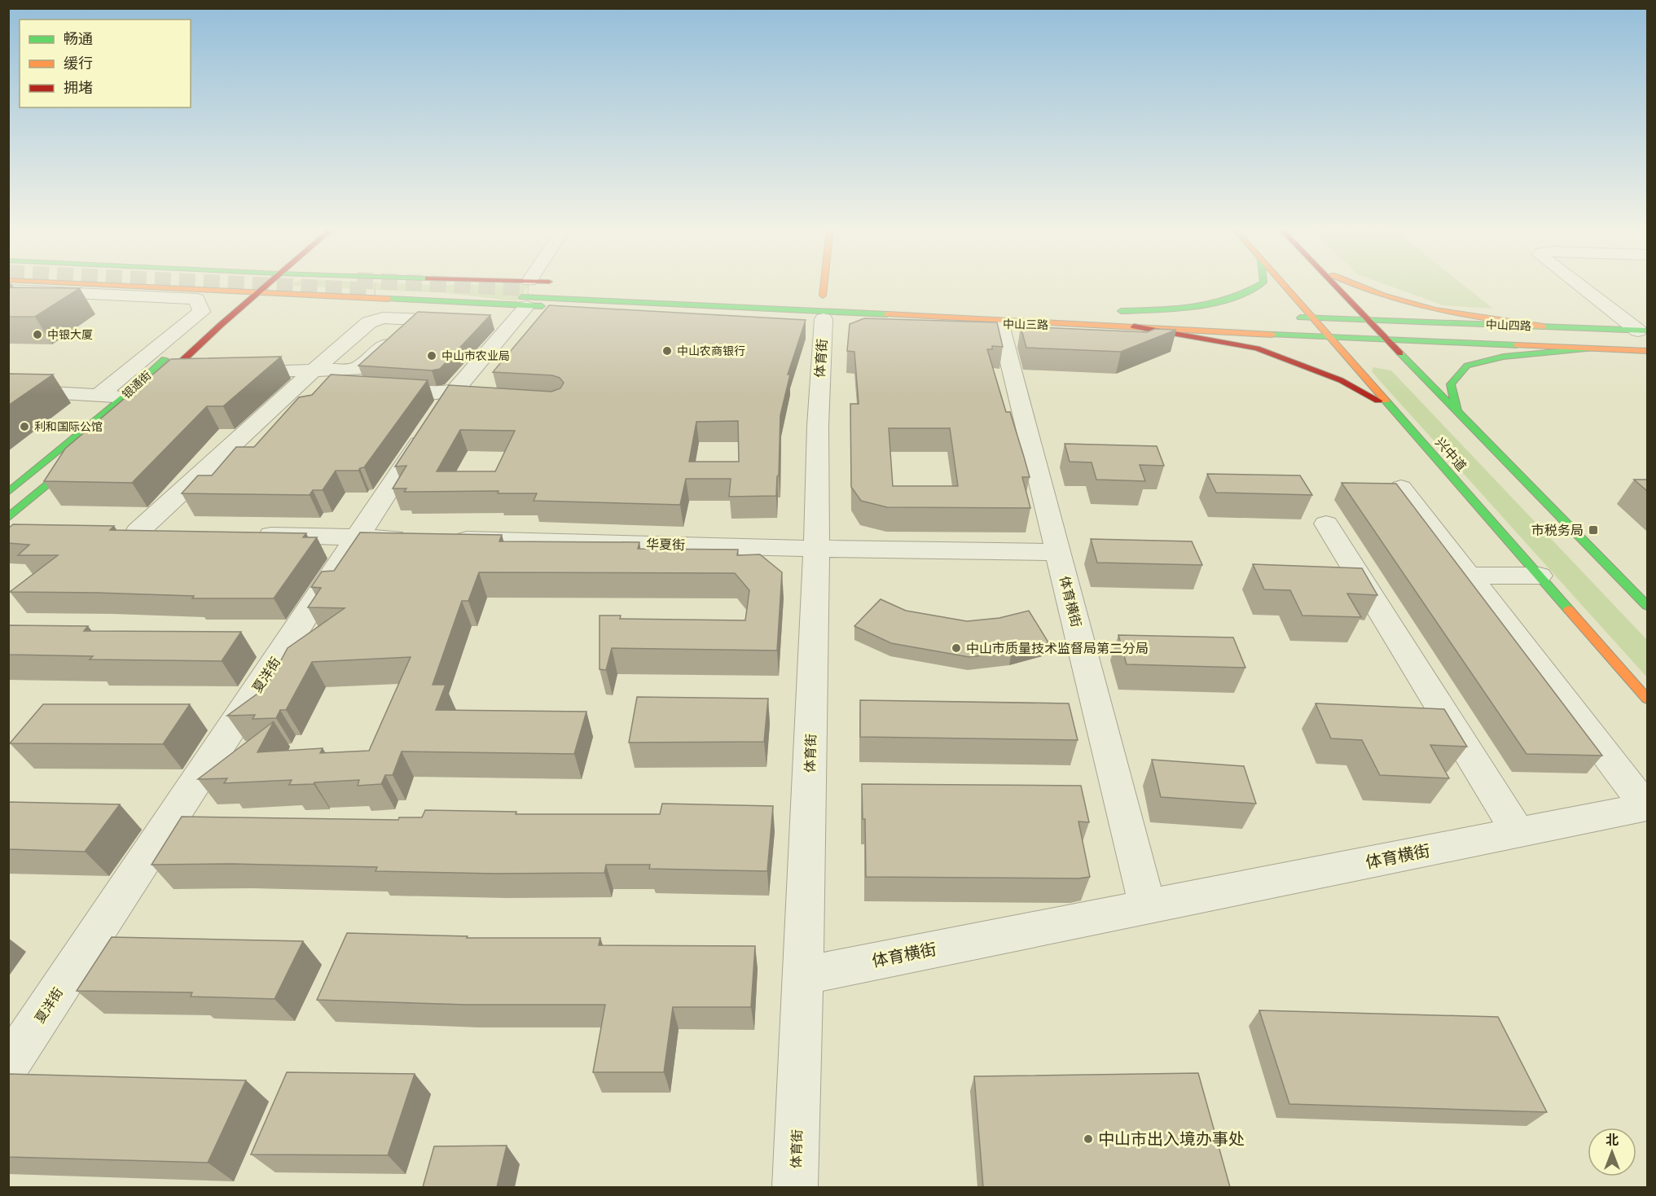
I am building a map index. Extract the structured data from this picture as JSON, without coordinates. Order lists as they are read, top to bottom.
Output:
{
  "streets": {
    "main road": [
      "中山三路",
      "中山四路",
      "银通街",
      "兴中道"
    ],
    "street": [
      "体育街",
      "华夏街",
      "体育横街",
      "夏洋街"
    ]
  },
  "crossings": [
    ["中山三路", "中山四路"],
    ["中山三路", "体育街"],
    ["中山三路", "兴中道"],
    ["中山三路", "体育横街"],
    ["中山四路", "兴中道"],
    ["体育街", "华夏街"],
    ["体育街", "体育横街"],
    ["华夏街", "体育横街"]
  ],
  "places": {
    "other": [
      "中银大厦",
      "中山农商银行",
      "中山市农业局",
      "利和国际公馆",
      "中山市质量技术监督局第二分局",
      "中山市出入境办事处"
    ],
    "transit": ["市税务局"]
  },
  "legend": ["畅通", "缓行", "拥堵"],
  "north": "top"
}
